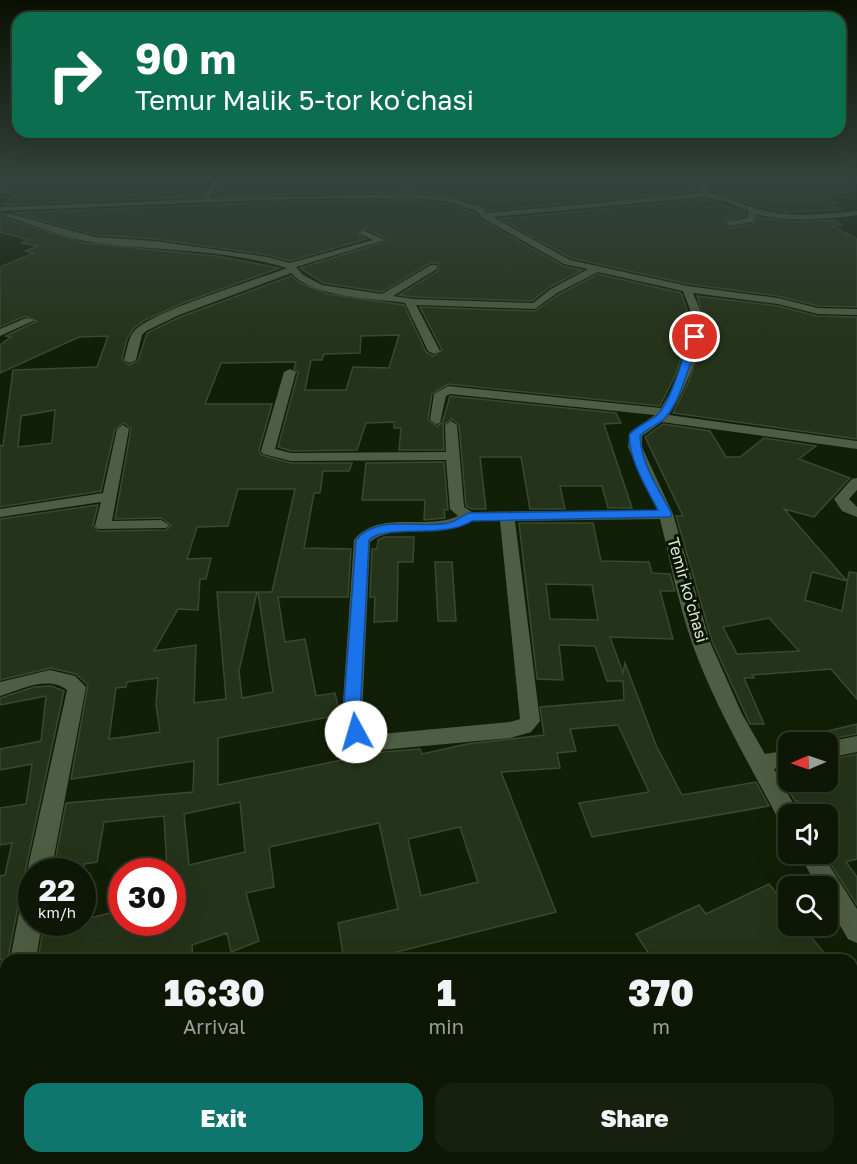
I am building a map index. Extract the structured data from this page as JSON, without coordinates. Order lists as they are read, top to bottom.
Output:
{
  "streets": {
    "street": ["Temir ko'chasi"]
  },
  "north": "left",
  "page": {
    "turn": ["90 m", "Temur Malik 5-tor koʻchasi"],
    "speed": "22 km/h",
    "limit": "30",
    "eta": [
      "16:30",
      "Arrival",
      "1",
      "min",
      "370",
      "m"
    ],
    "buttons": ["Exit", "Share"]
  }
}
